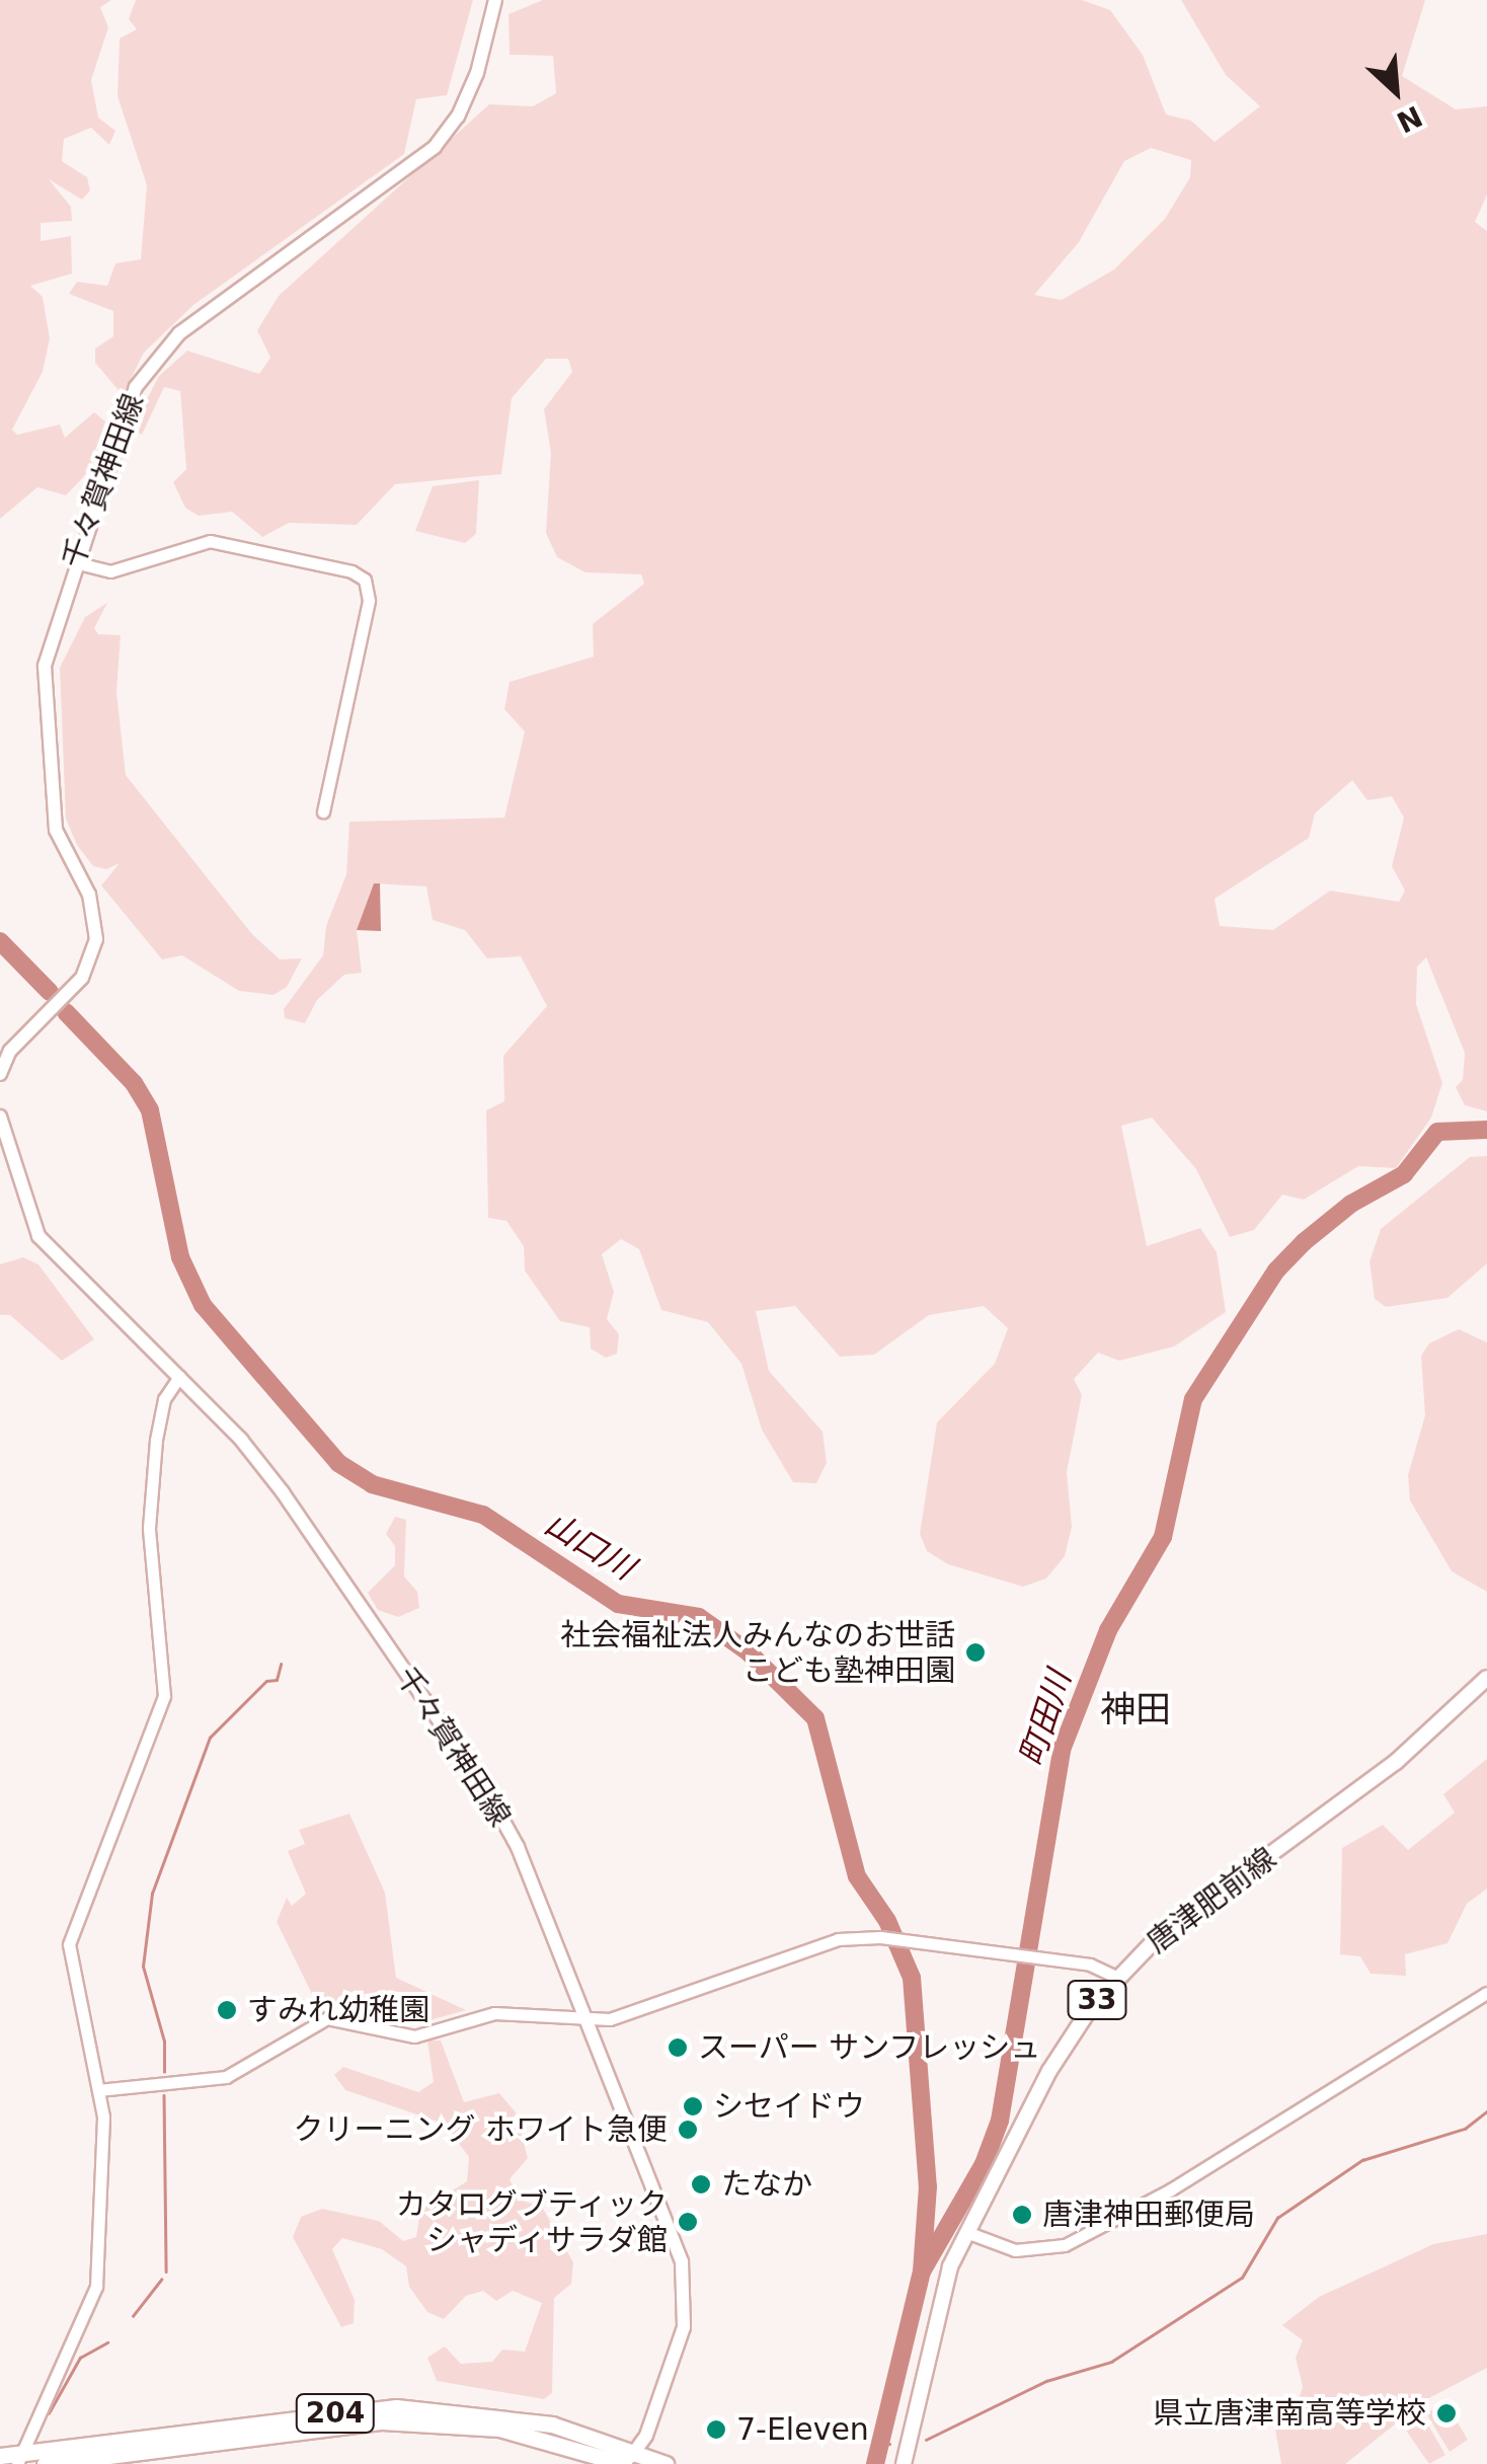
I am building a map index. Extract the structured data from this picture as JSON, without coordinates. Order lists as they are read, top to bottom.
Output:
{
  "streets": {
    "highway": ["204"],
    "main road": ["千々賀神田線", "唐津肥前線", "33"]
  },
  "crossings": [
    ["千々賀神田線", "204"]
  ],
  "districts": ["神田"],
  "water": ["山口川", "町田川"],
  "places": [
    "社会福祉法人みんなのお世話 こども塾神田園",
    "すみれ幼稚園",
    "スーパー サンフレッシュ",
    "シセイドウ",
    "クリーニング ホワイト急便",
    "たなか",
    "唐津神田郵便局",
    "カタログブティック シャディサラダ館",
    "県立唐津南高等学校",
    "7-Eleven"
  ],
  "north": "bottom right"
}
